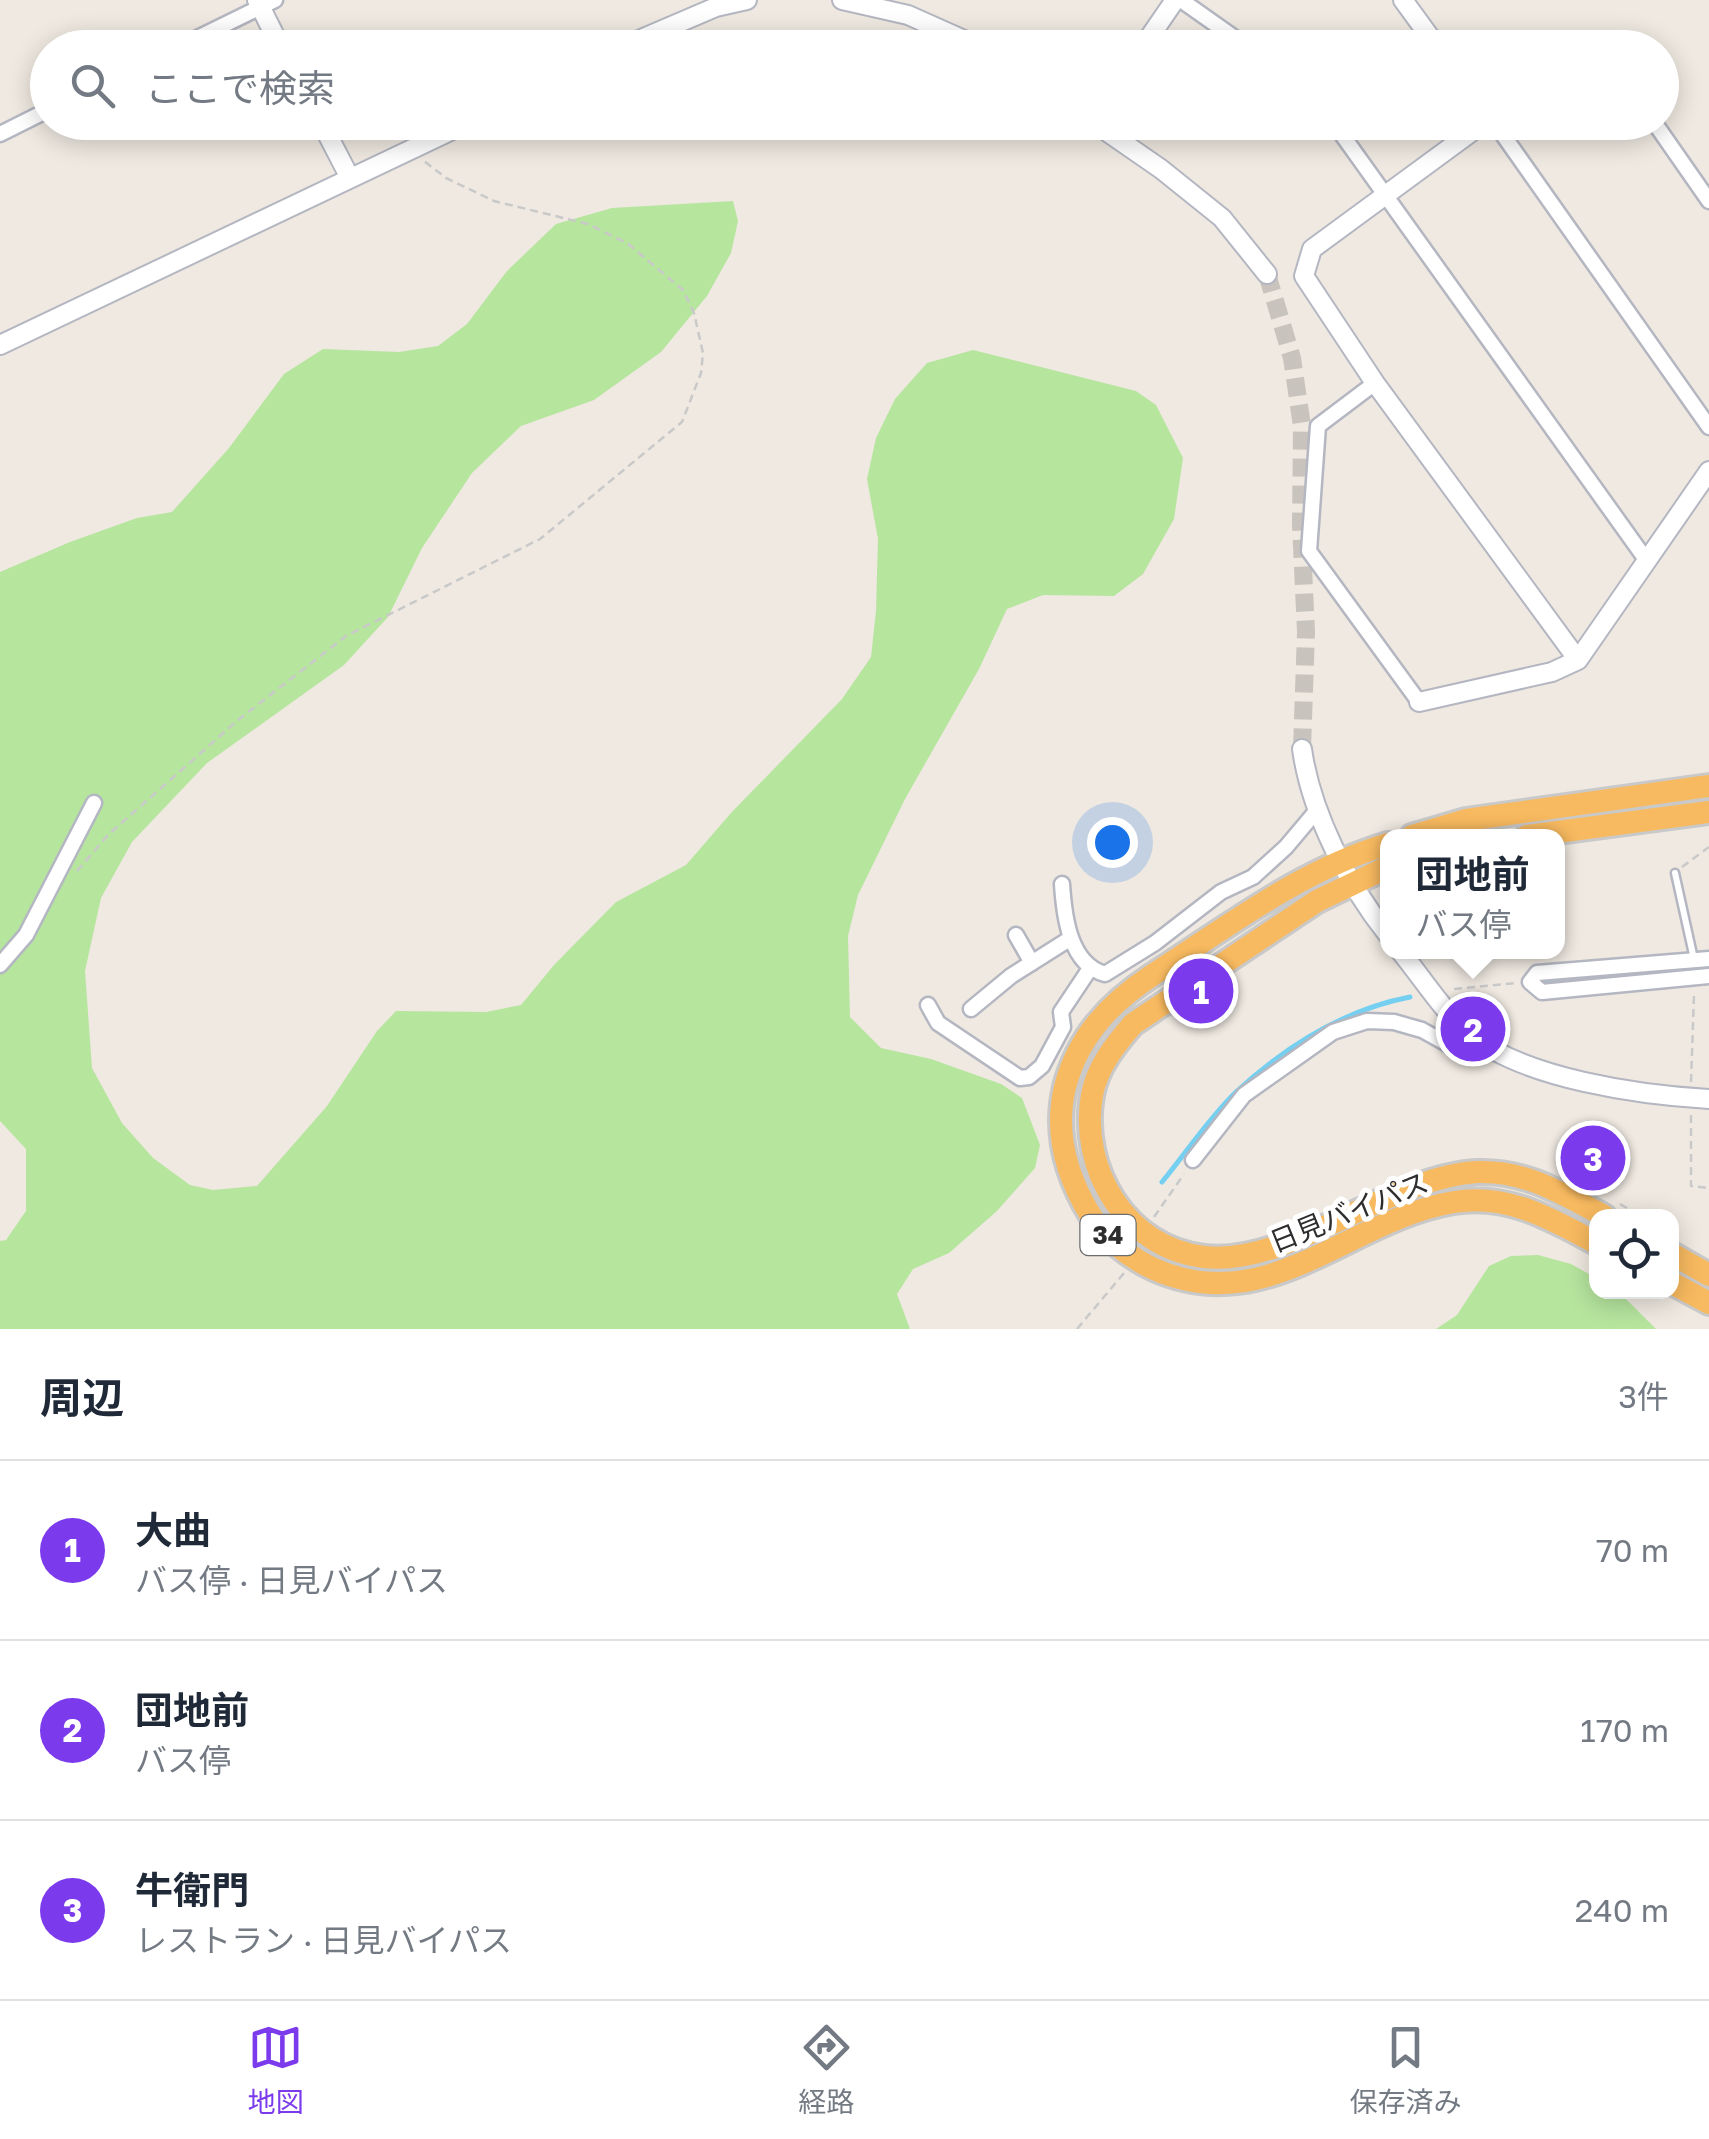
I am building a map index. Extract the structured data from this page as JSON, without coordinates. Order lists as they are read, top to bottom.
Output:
{
  "streets": {
    "highway": ["日見バイパス", "34"]
  },
  "page": {
    "search": "ここで検索",
    "popup": ["団地前", "バス停"],
    "pins": ["1", "2", "3"],
    "heading": ["周辺", "3件"],
    "list": [
      {
        "mark": "1",
        "name": "大曲",
        "note": "バス停 · 日見バイパス",
        "value": "70 m"
      },
      {
        "mark": "2",
        "name": "団地前",
        "note": "バス停",
        "value": "170 m"
      },
      {
        "mark": "3",
        "name": "牛衛門",
        "note": "レストラン · 日見バイパス",
        "value": "240 m"
      }
    ],
    "nav": ["地図", "経路", "保存済み"]
  }
}
